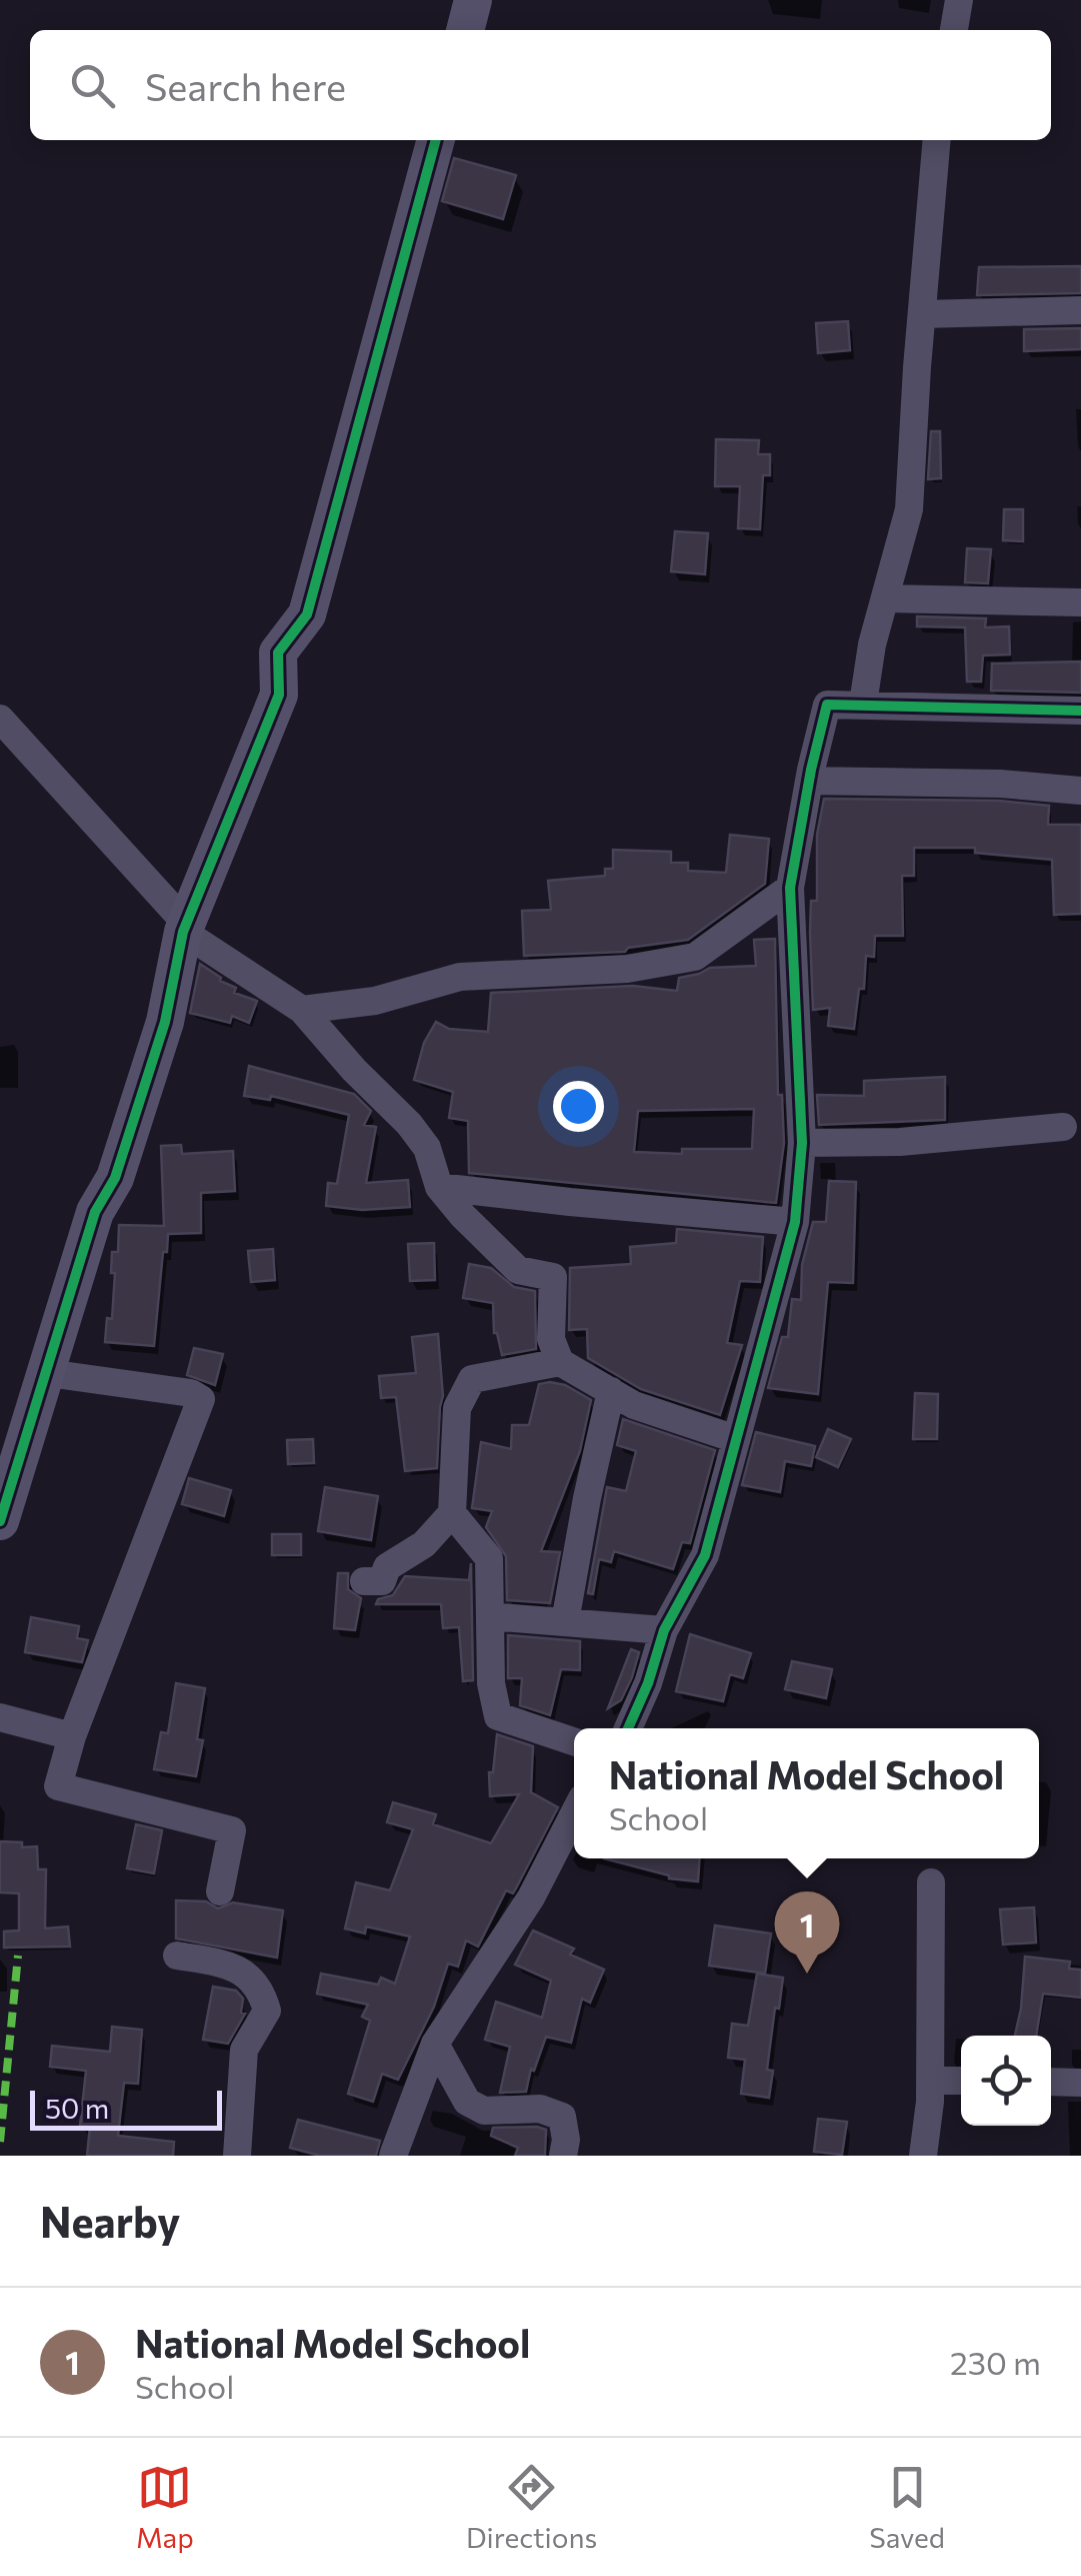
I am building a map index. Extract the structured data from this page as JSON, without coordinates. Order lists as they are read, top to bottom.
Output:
{
  "scale_bar": "50 m",
  "page": {
    "search": "Search here",
    "popup": ["National Model School", "School"],
    "pins": "1",
    "scale": "50 m",
    "heading": "Nearby",
    "list": [
      {
        "mark": "1",
        "name": "National Model School",
        "note": "School",
        "value": "230 m"
      }
    ],
    "nav": ["Map", "Directions", "Saved"]
  }
}
